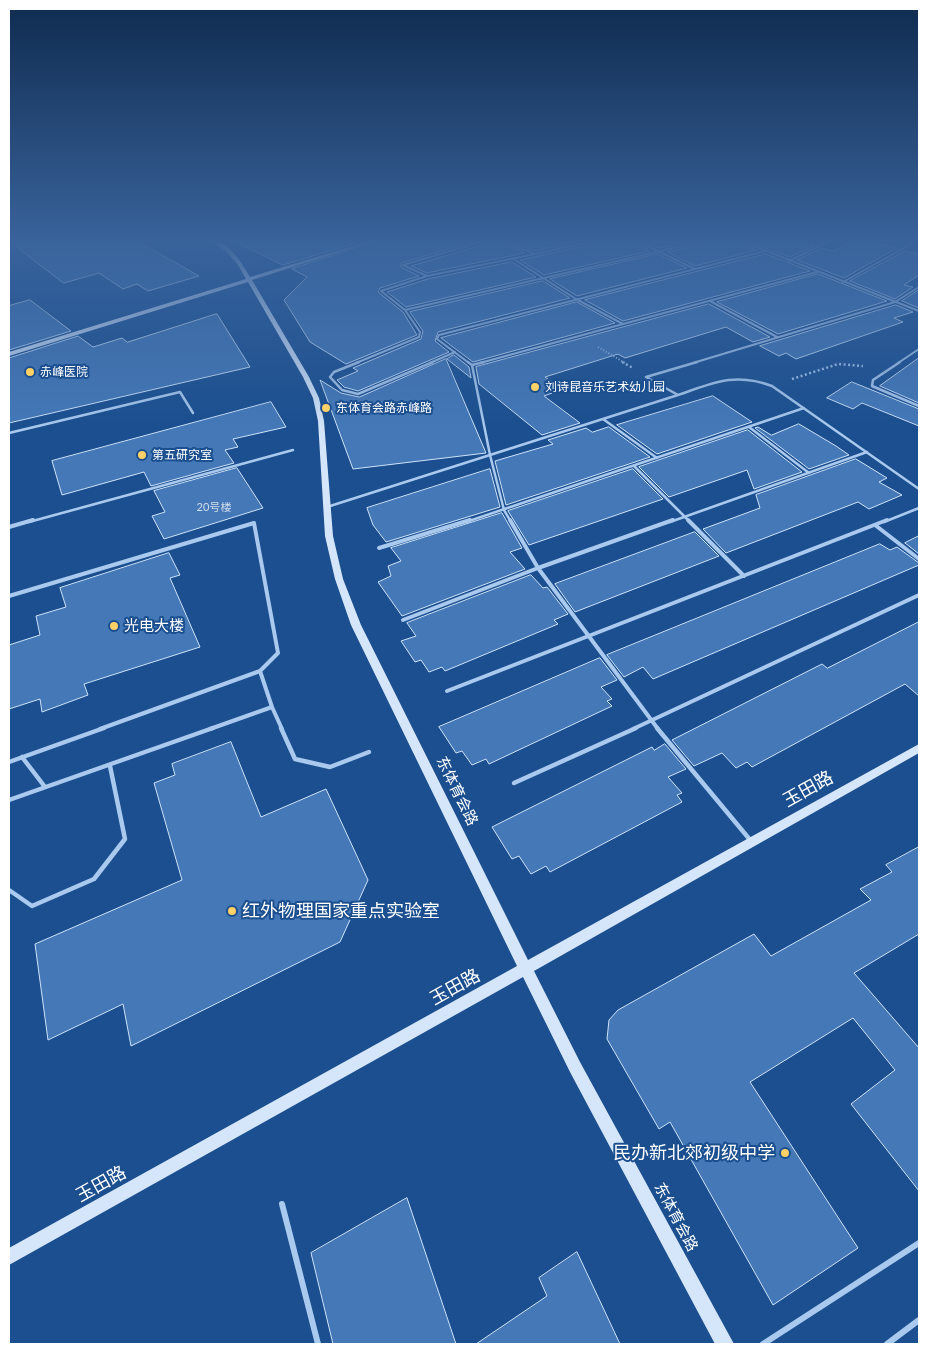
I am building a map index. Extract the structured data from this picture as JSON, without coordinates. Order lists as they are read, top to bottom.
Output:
{
  "streets": {
    "street": ["玉田路", "东体育会路"]
  },
  "crossings": [
    ["玉田路", "东体育会路"]
  ],
  "places": [
    "赤峰医院",
    "刘诗昆音乐艺术幼儿园",
    "东体育会路赤峰路",
    "第五研究室",
    "光电大楼",
    "红外物理国家重点实验室",
    "民办新北郊初级中学"
  ],
  "house_numbers": ["20号楼"]
}
